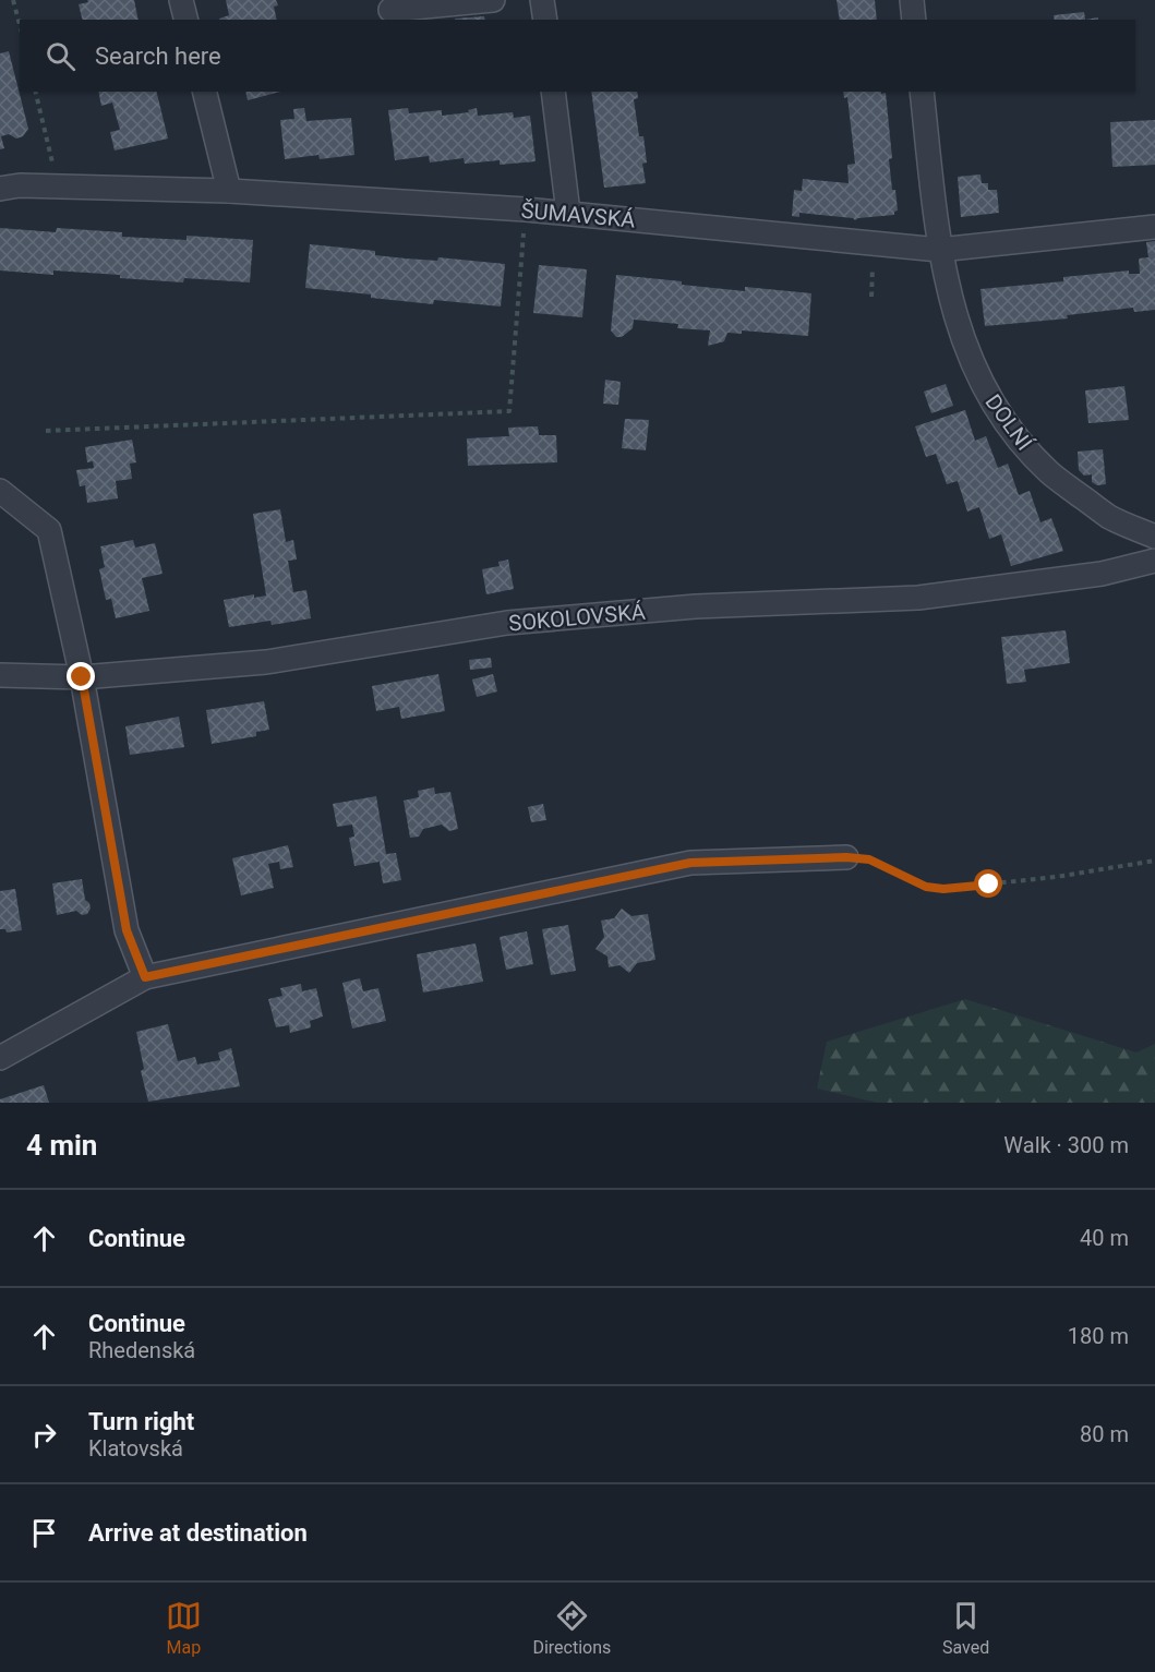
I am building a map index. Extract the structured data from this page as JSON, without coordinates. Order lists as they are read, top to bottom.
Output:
{
  "streets": {
    "street": ["ŠUMAVSKÁ", "DOLNÍ", "SOKOLOVSKÁ"]
  },
  "crossings": [
    ["ŠUMAVSKÁ", "DOLNÍ"]
  ],
  "page": {
    "search": "Search here",
    "heading": ["4 min", "Walk · 300 m"],
    "list": [
      ["Continue", "40 m"],
      ["Continue", "Rhedenská", "180 m"],
      ["Turn right", "Klatovská", "80 m"],
      "Arrive at destination"
    ],
    "nav": ["Map", "Directions", "Saved"]
  }
}
